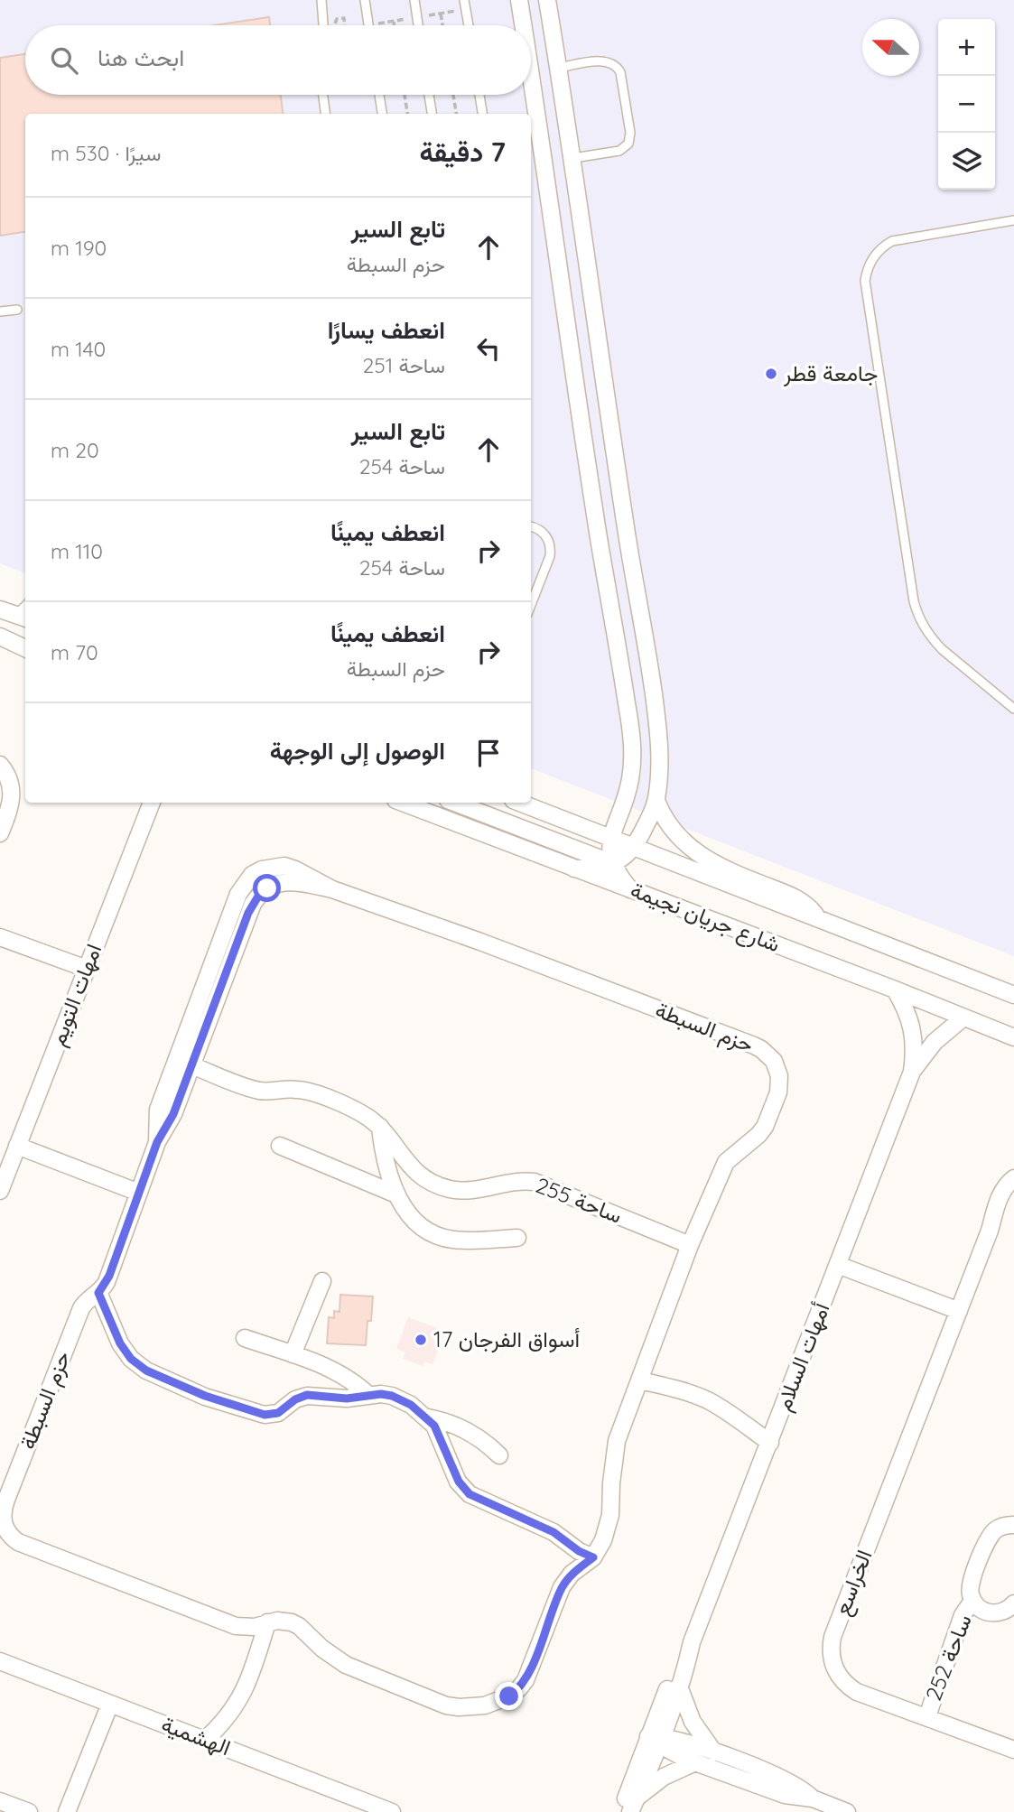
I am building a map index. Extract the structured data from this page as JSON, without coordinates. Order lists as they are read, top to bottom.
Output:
{
  "streets": {
    "street": [
      "شارع جريان نجيمة",
      "امهات التويم",
      "حزم السبطة",
      "ساحة 255",
      "أمهات السلام",
      "الخراسع",
      "ساحة 252",
      "الهشمية"
    ]
  },
  "crossings": [
    ["شارع جريان نجيمة", "أمهات السلام"],
    ["حزم السبطة", "ساحة 255"],
    ["الخراسع", "ساحة 252"]
  ],
  "places": ["جامعة قطر", "أسواق الفرجان 17"],
  "north": "left",
  "page": {
    "map_buttons": ["+", "−"],
    "search": "ابحث هنا",
    "heading": ["7 دقيقة", "سيرًا · 530 m"],
    "list": [
      ["تابع السير", "حزم السبطة", "190 m"],
      ["انعطف يسارًا", "ساحة 251", "140 m"],
      ["تابع السير", "ساحة 254", "20 m"],
      ["انعطف يمينًا", "ساحة 254", "110 m"],
      ["انعطف يمينًا", "حزم السبطة", "70 m"],
      "الوصول إلى الوجهة"
    ]
  }
}
